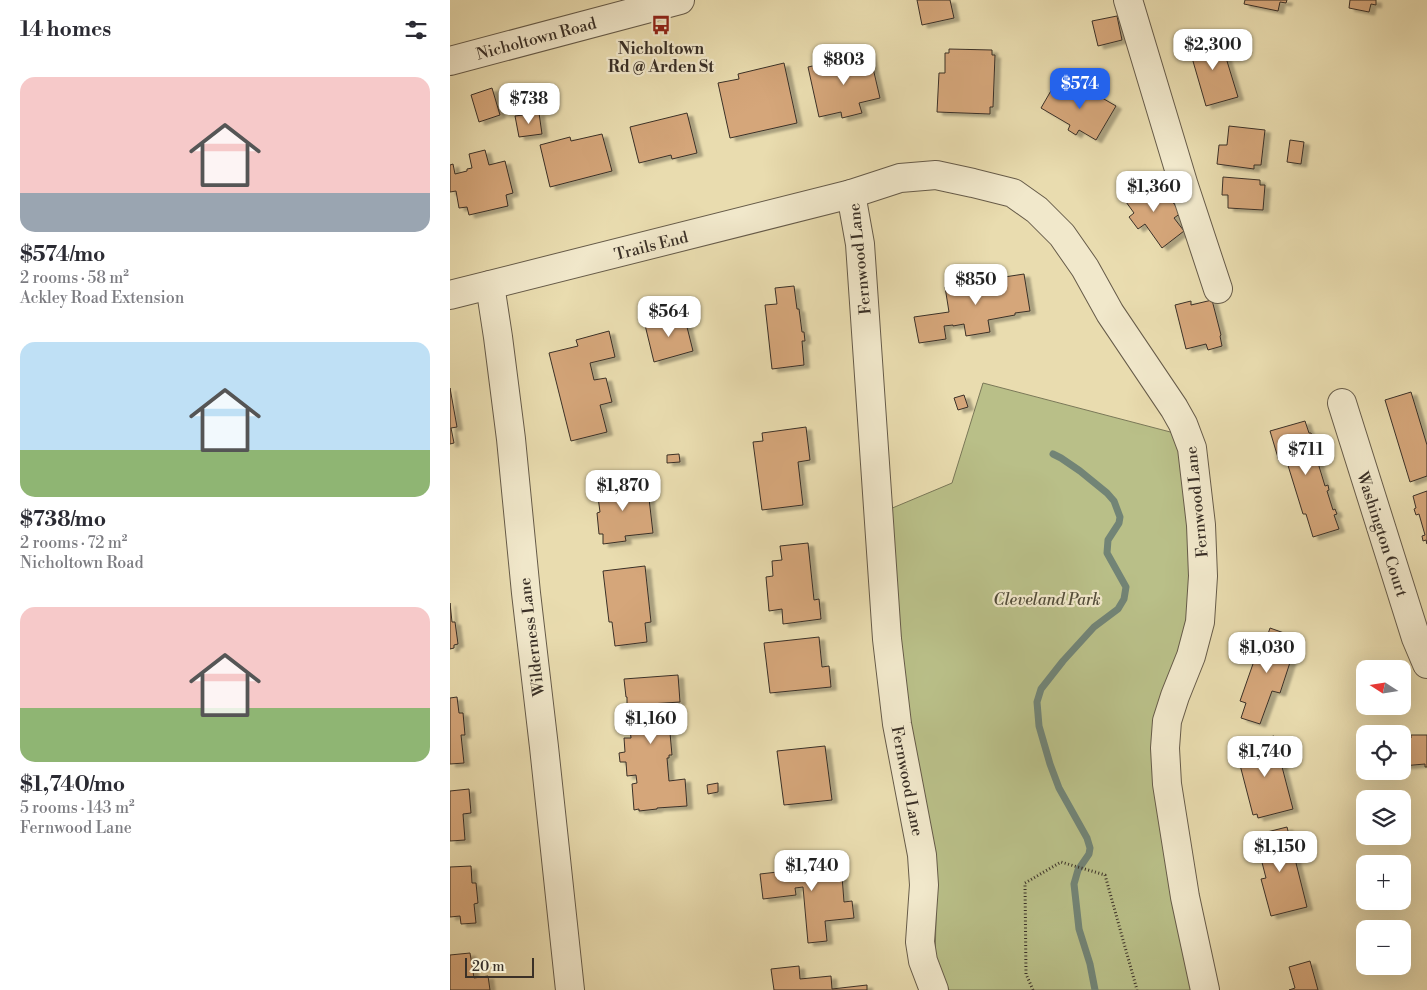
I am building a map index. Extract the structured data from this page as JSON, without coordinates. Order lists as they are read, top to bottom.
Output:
{
  "streets": {
    "street": [
      "Nicholtown Road",
      "Trails End",
      "Fernwood Lane",
      "Washington Court",
      "Wilderness Lane"
    ]
  },
  "crossings": [
    ["Trails End", "Fernwood Lane"],
    ["Trails End", "Wilderness Lane"]
  ],
  "parks": ["Cleveland Park"],
  "places": {
    "bus stop": ["Nicholtown Rd @ Arden St"]
  },
  "scale_bar": "20 m",
  "north": "left",
  "page": {
    "heading": "14 homes",
    "price": [
      "$2,300",
      "$803",
      "$574",
      "$738",
      "$1,360",
      "$850",
      "$564",
      "$711",
      "$1,870",
      "$1,030",
      "$1,160",
      "$1,740",
      "$1,150",
      "$1,740"
    ],
    "list": [
      {
        "name": "$574/mo",
        "note": "2 rooms · 58 m² · Ackley Road Extension"
      },
      {
        "name": "$738/mo",
        "note": "2 rooms · 72 m² · Nicholtown Road"
      },
      {
        "name": "$1,740/mo",
        "note": "5 rooms · 143 m² · Fernwood Lane"
      }
    ],
    "map_buttons": ["+", "−"],
    "scale": "20 m"
  }
}
